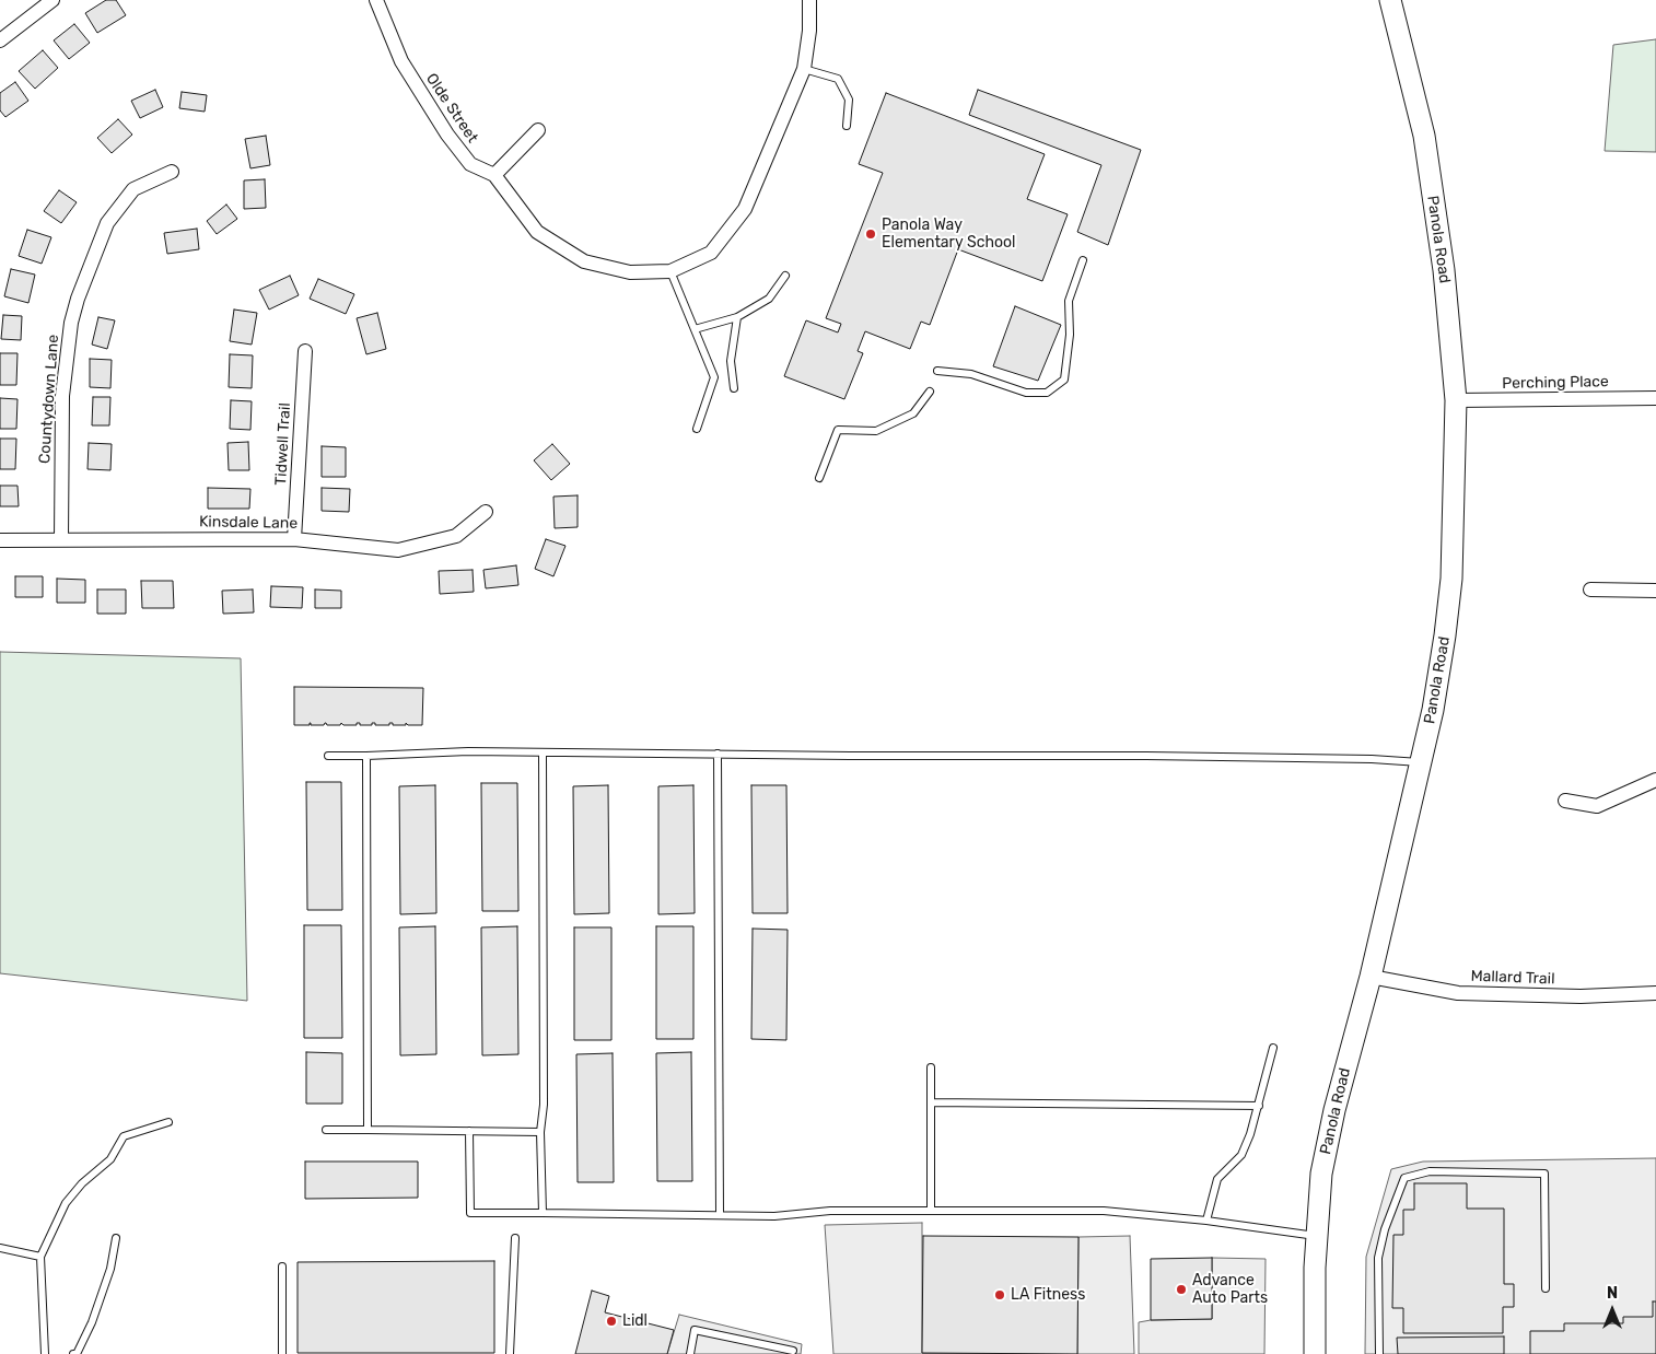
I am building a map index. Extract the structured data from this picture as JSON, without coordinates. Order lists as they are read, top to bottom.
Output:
{
  "streets": {
    "main road": ["Panola Road"],
    "street": [
      "Olde Street",
      "Perching Place",
      "Countydown Lane",
      "Tidwell Trail",
      "Kinsdale Lane",
      "Mallard Trail"
    ]
  },
  "crossings": [
    ["Panola Road", "Perching Place"],
    ["Panola Road", "Mallard Trail"],
    ["Countydown Lane", "Kinsdale Lane"],
    ["Tidwell Trail", "Kinsdale Lane"]
  ],
  "places": [
    "Panola Way Elementary School",
    "Advance Auto Parts",
    "LA Fitness",
    "Lidl"
  ],
  "north": "top"
}
